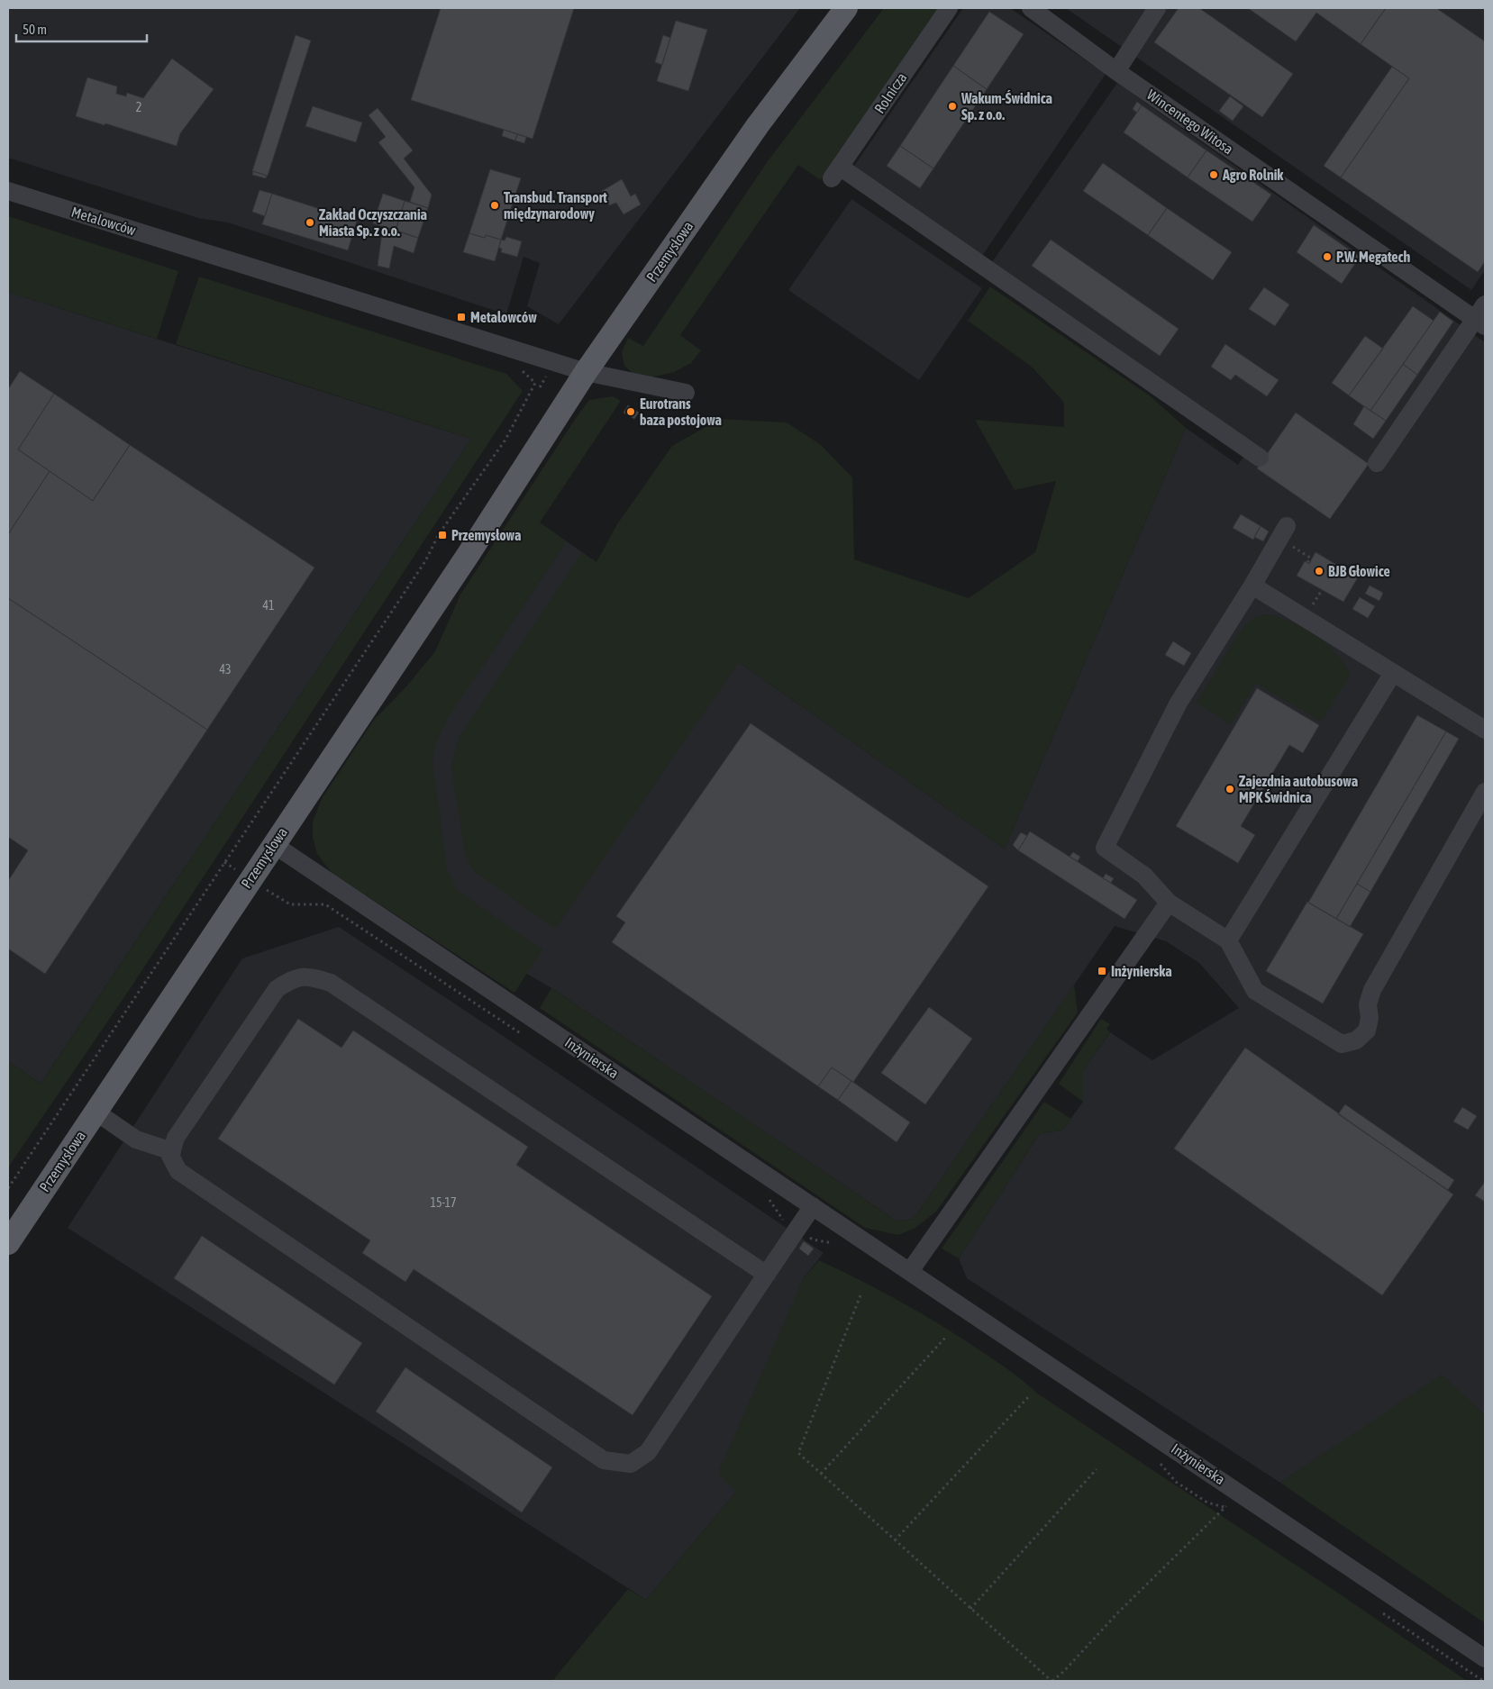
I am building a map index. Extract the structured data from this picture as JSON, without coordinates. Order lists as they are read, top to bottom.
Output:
{
  "streets": {
    "main road": ["Przemysłowa"],
    "street": [
      "Rolnicza",
      "Wincentego Witosa",
      "Metalowców",
      "Inżynierska"
    ]
  },
  "crossings": [
    ["Metalowców", "Przemysłowa"],
    ["Przemysłowa", "Inżynierska"]
  ],
  "places": {
    "other": [
      "Wakum-Świdnica Sp. z o.o.",
      "Agro Rolnik",
      "Transbud. Transport międzynarodowy",
      "Zakład Oczyszczania Miasta Sp. z o.o.",
      "P.W. Megatech",
      "Eurotrans baza postojowa",
      "BJB Głowice",
      "Zajezdnia autobusowa MPK Świdnica"
    ],
    "transit": ["Metalowców", "Przemysłowa", "Inżynierska"]
  },
  "house_numbers": [
    "2",
    "41",
    "43",
    "15-17"
  ],
  "scale_bar": "50 m"
}
